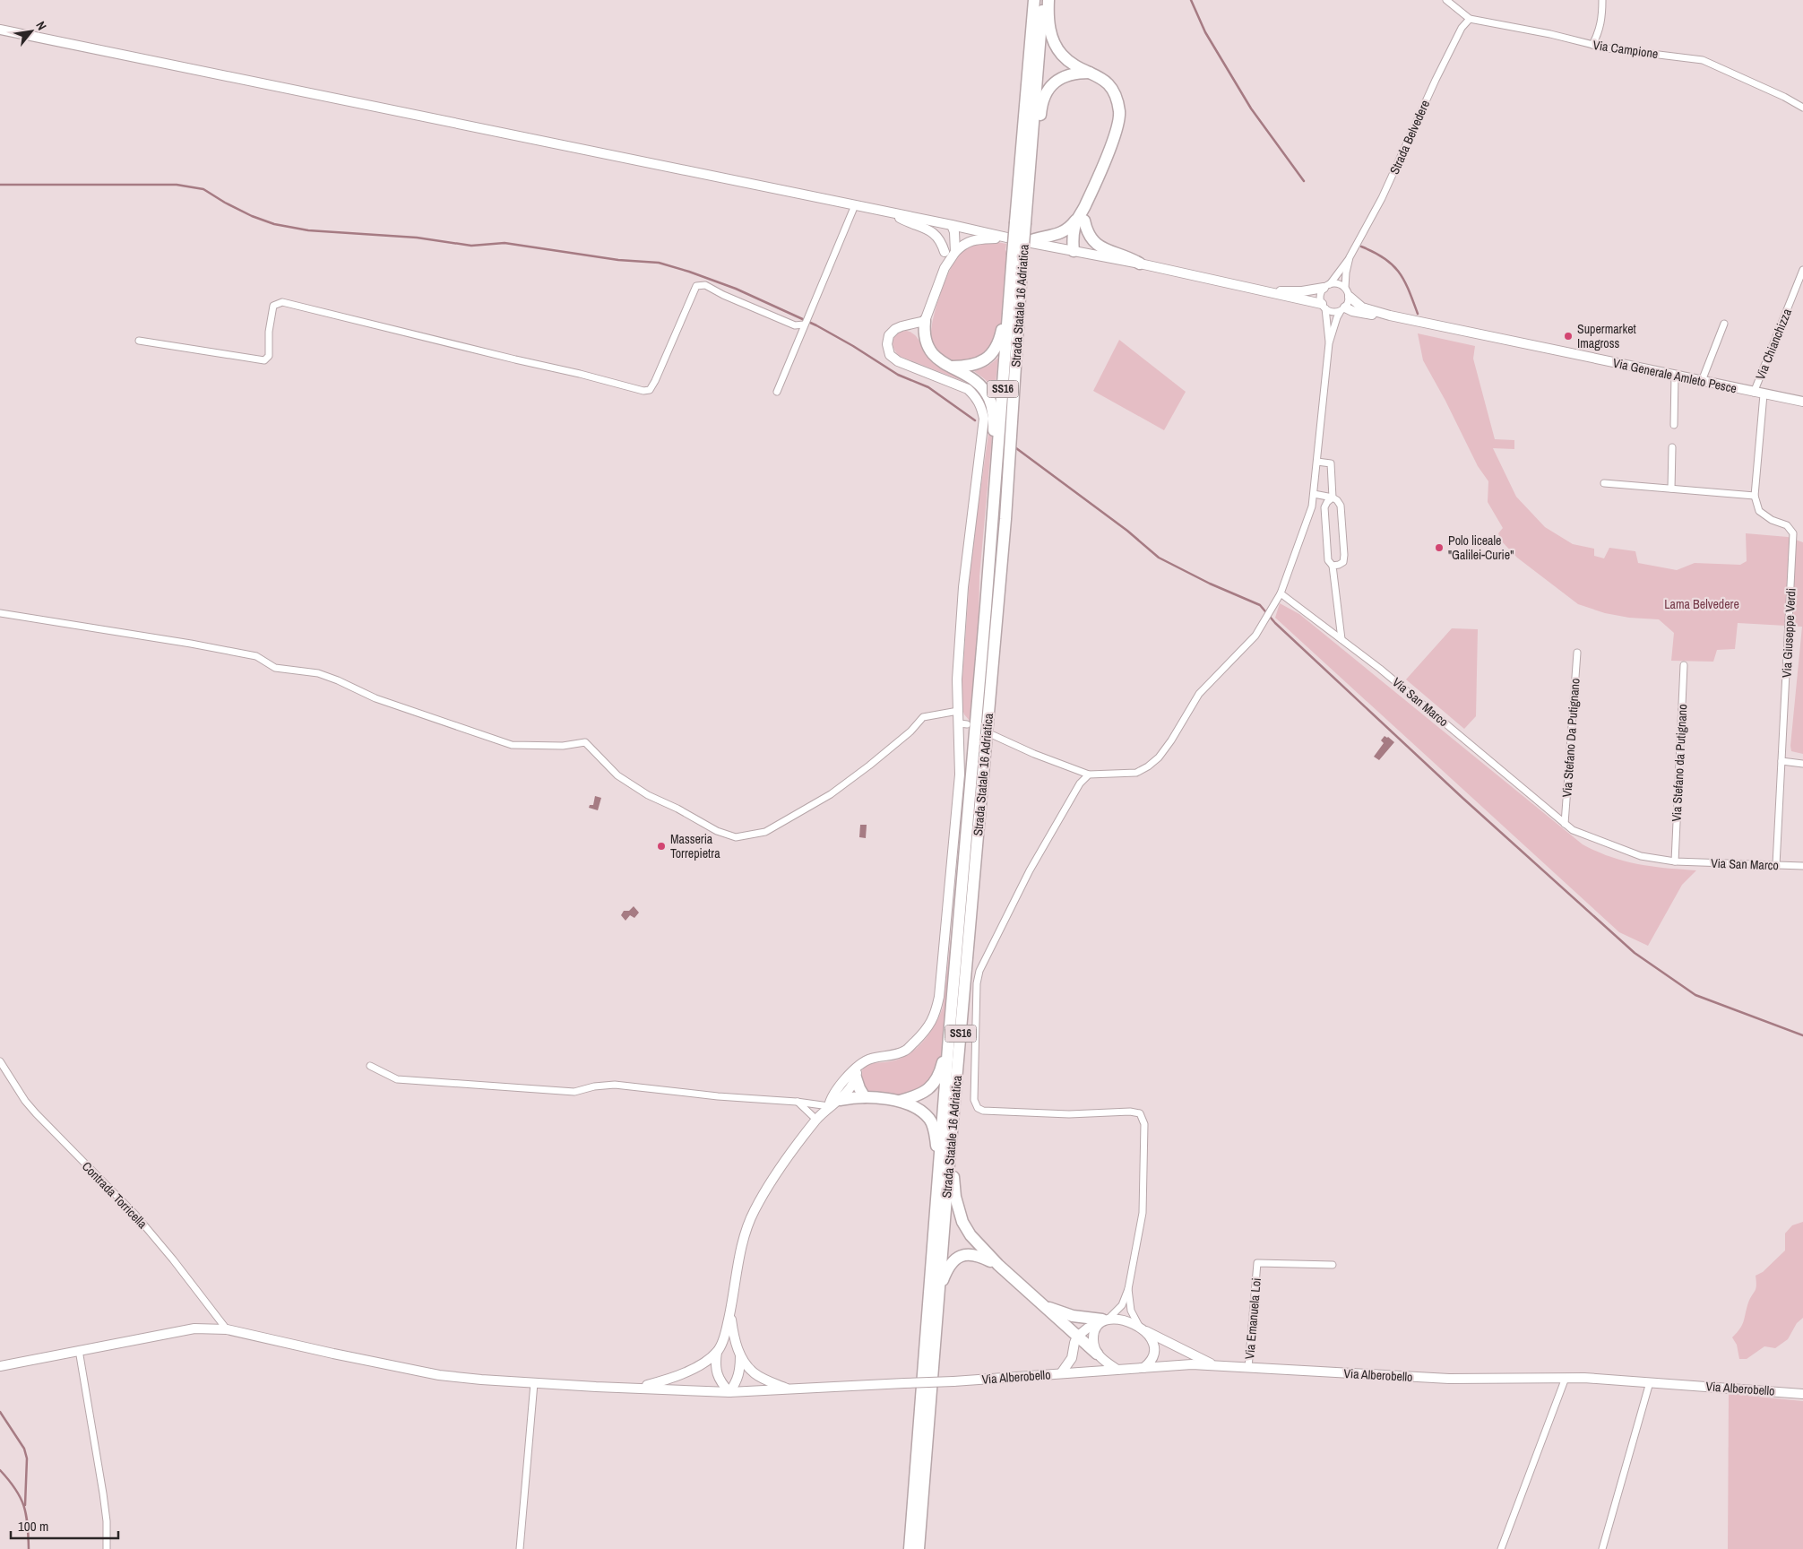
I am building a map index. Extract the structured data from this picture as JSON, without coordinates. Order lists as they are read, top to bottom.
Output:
{
  "streets": {
    "highway": ["Strada Statale 16 Adriatica", "SS16"],
    "main road": ["Via Generale Amleto Pesce", "Via Alberobello"],
    "street": [
      "Via Campione",
      "Strada Belvedere",
      "Via Chianchizza",
      "Via Giuseppe Verdi",
      "Via San Marco",
      "Via Stefano Da Putignano",
      "Via Stefano da Putignano",
      "Contrada Torricella",
      "Via Emanuela Loi"
    ]
  },
  "crossings": [
    ["Via Campione", "Strada Belvedere"],
    ["Via Chianchizza", "Via Generale Amleto Pesce"],
    ["Via Giuseppe Verdi", "Via San Marco"],
    ["Via San Marco", "Via Stefano Da Putignano"],
    ["Via San Marco", "Via Stefano da Putignano"],
    ["Contrada Torricella", "Via Alberobello"],
    ["Via Emanuela Loi", "Via Alberobello"]
  ],
  "parks": ["Lama Belvedere"],
  "places": ["Supermarket Imagross", "Polo liceale \"Galilei-Curie\"", "Masseria Torrepietra"],
  "scale_bar": "100 m",
  "north": "top right"
}
